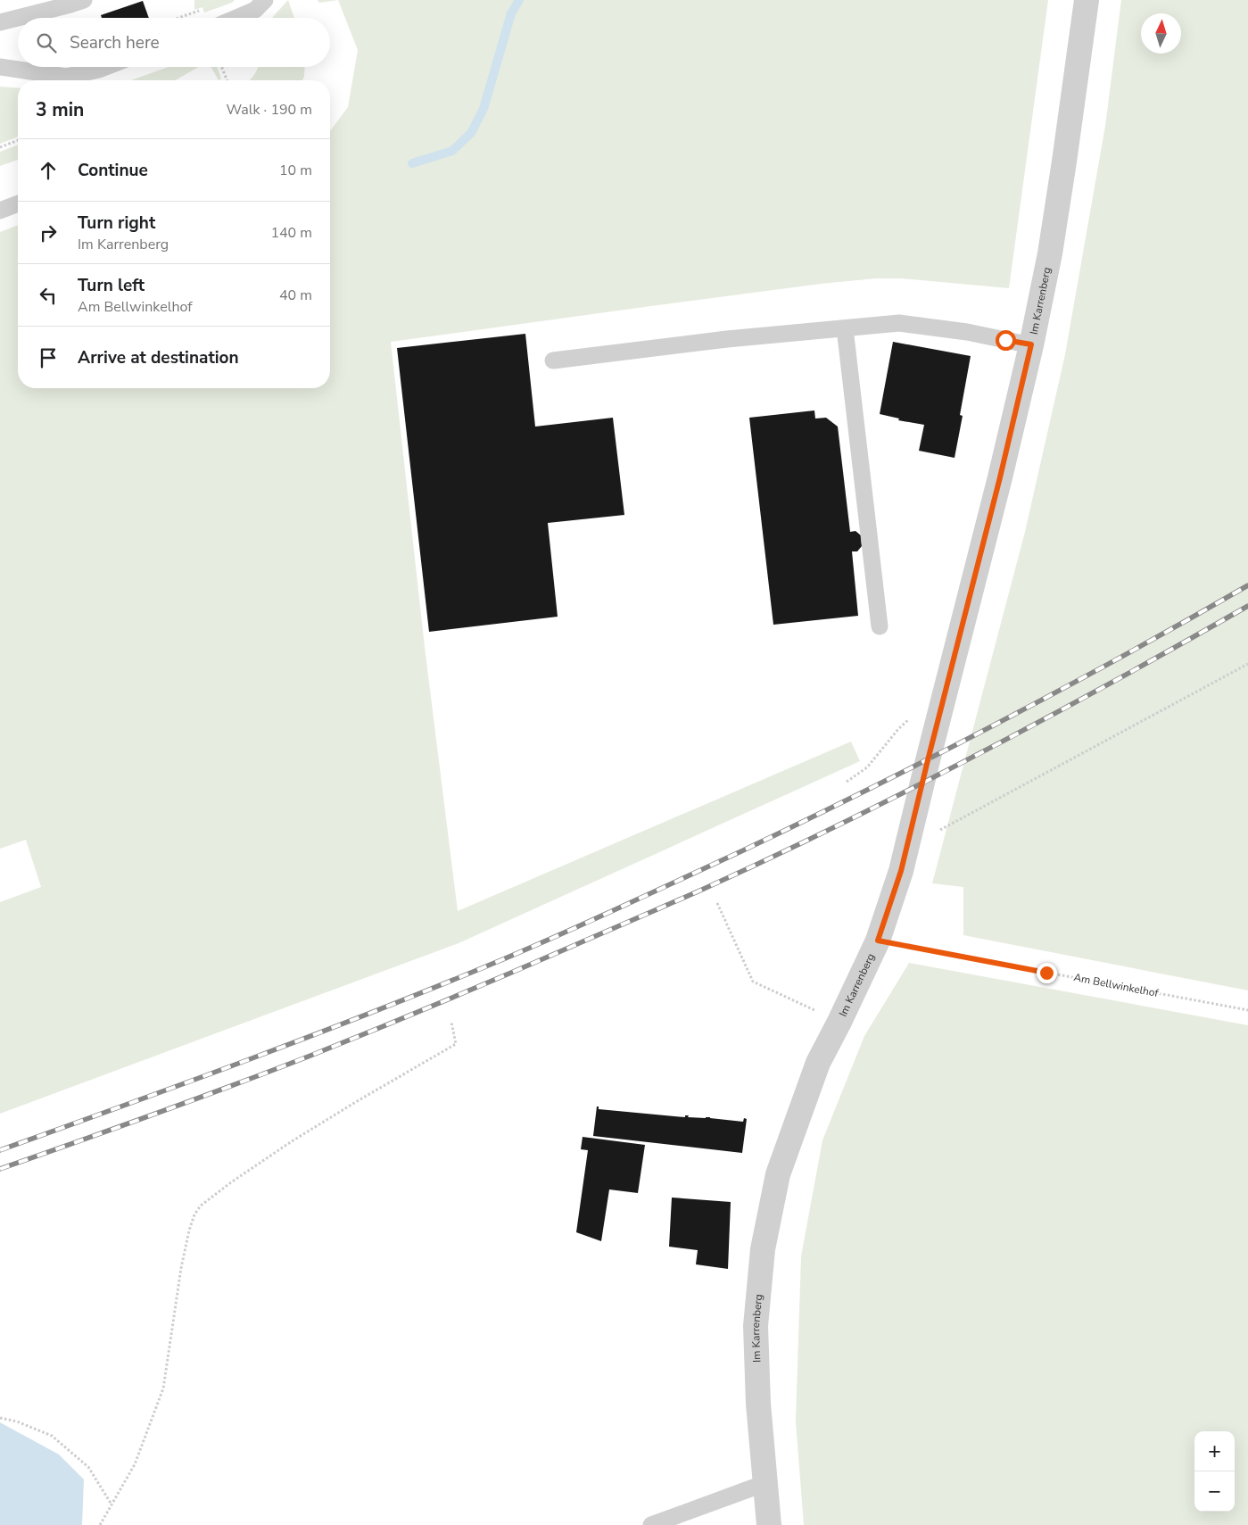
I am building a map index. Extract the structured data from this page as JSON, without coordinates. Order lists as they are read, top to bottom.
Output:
{
  "streets": {
    "street": ["Im Karrenberg"],
    "path": ["Am Bellwinkelhof"]
  },
  "crossings": [
    ["Im Karrenberg", "Am Bellwinkelhof"]
  ],
  "north": "top",
  "page": {
    "search": "Search here",
    "heading": ["3 min", "Walk · 190 m"],
    "list": [
      ["Continue", "10 m"],
      ["Turn right", "Im Karrenberg", "140 m"],
      ["Turn left", "Am Bellwinkelhof", "40 m"],
      "Arrive at destination"
    ],
    "map_buttons": ["+", "−"]
  }
}
